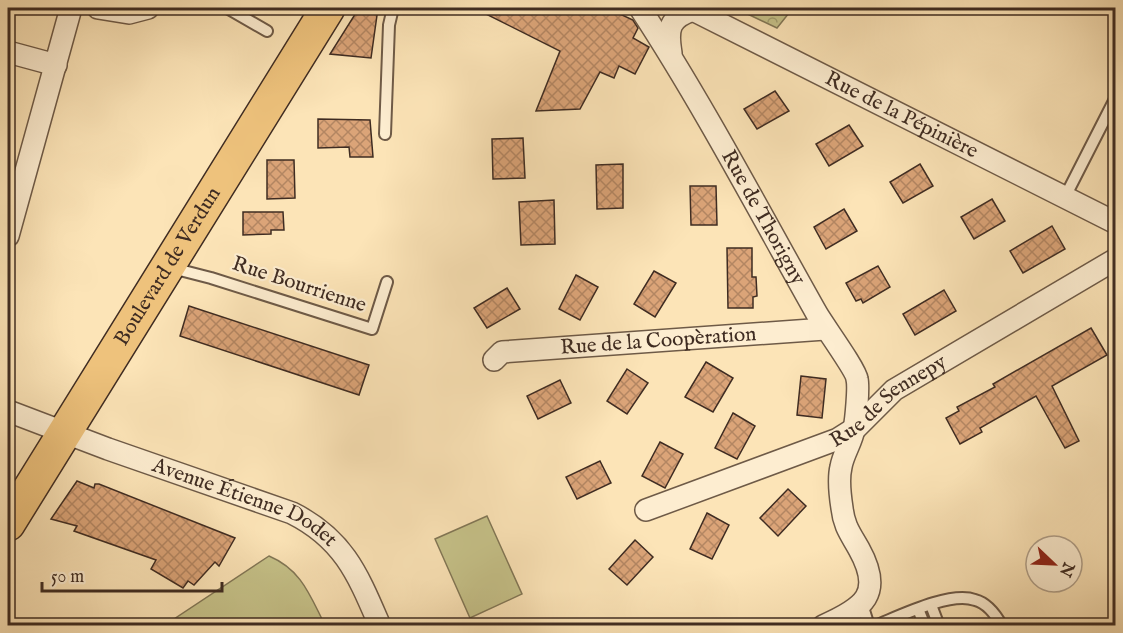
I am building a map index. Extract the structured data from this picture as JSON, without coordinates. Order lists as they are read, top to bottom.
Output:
{
  "streets": {
    "main road": ["Boulevard de Verdun"],
    "street": [
      "Rue de la Pépinière",
      "Rue de Thorigny",
      "Rue de la Coopèration",
      "Rue de Sennepy",
      "Avenue Étienne Dodet"
    ],
    "lane": ["Rue Bourrienne"]
  },
  "crossings": [
    ["Rue de Thorigny", "Rue de la Coopèration"],
    ["Boulevard de Verdun", "Rue Bourrienne"],
    ["Boulevard de Verdun", "Avenue Étienne Dodet"]
  ],
  "scale_bar": "50 m",
  "north": "bottom right"
}
